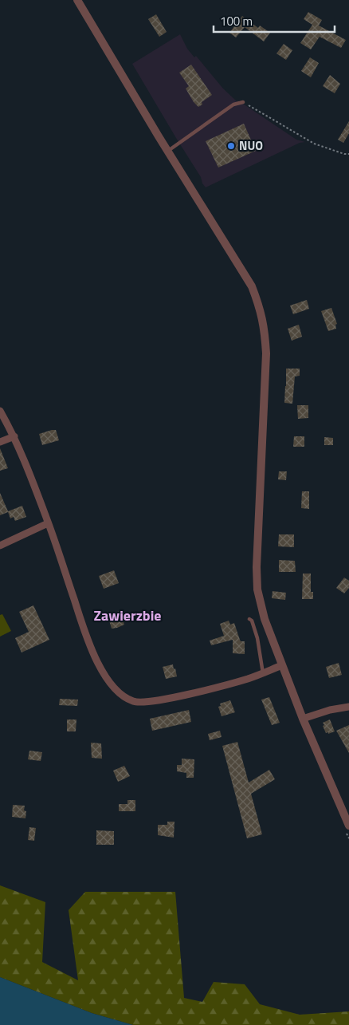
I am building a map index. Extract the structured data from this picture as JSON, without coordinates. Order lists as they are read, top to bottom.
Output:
{
  "districts": ["Zawierzbie"],
  "places": ["NUO"],
  "scale_bar": "100 m"
}
